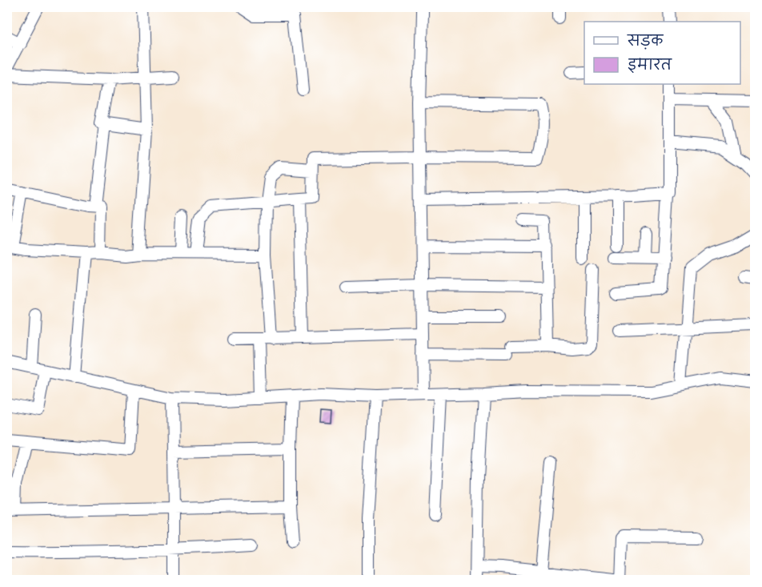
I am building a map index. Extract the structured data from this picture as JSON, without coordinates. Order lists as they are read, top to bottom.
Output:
{
  "legend": ["सड़क", "इमारत"]
}
